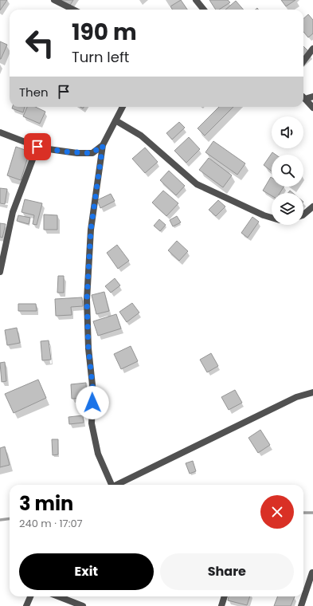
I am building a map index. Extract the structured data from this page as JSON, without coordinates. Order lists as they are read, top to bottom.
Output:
{
  "page": {
    "turn": ["190 m", "Turn left"],
    "then": "Then",
    "heading": ["3 min", "240 m · 17:07"],
    "buttons": ["Exit", "Share"]
  }
}
